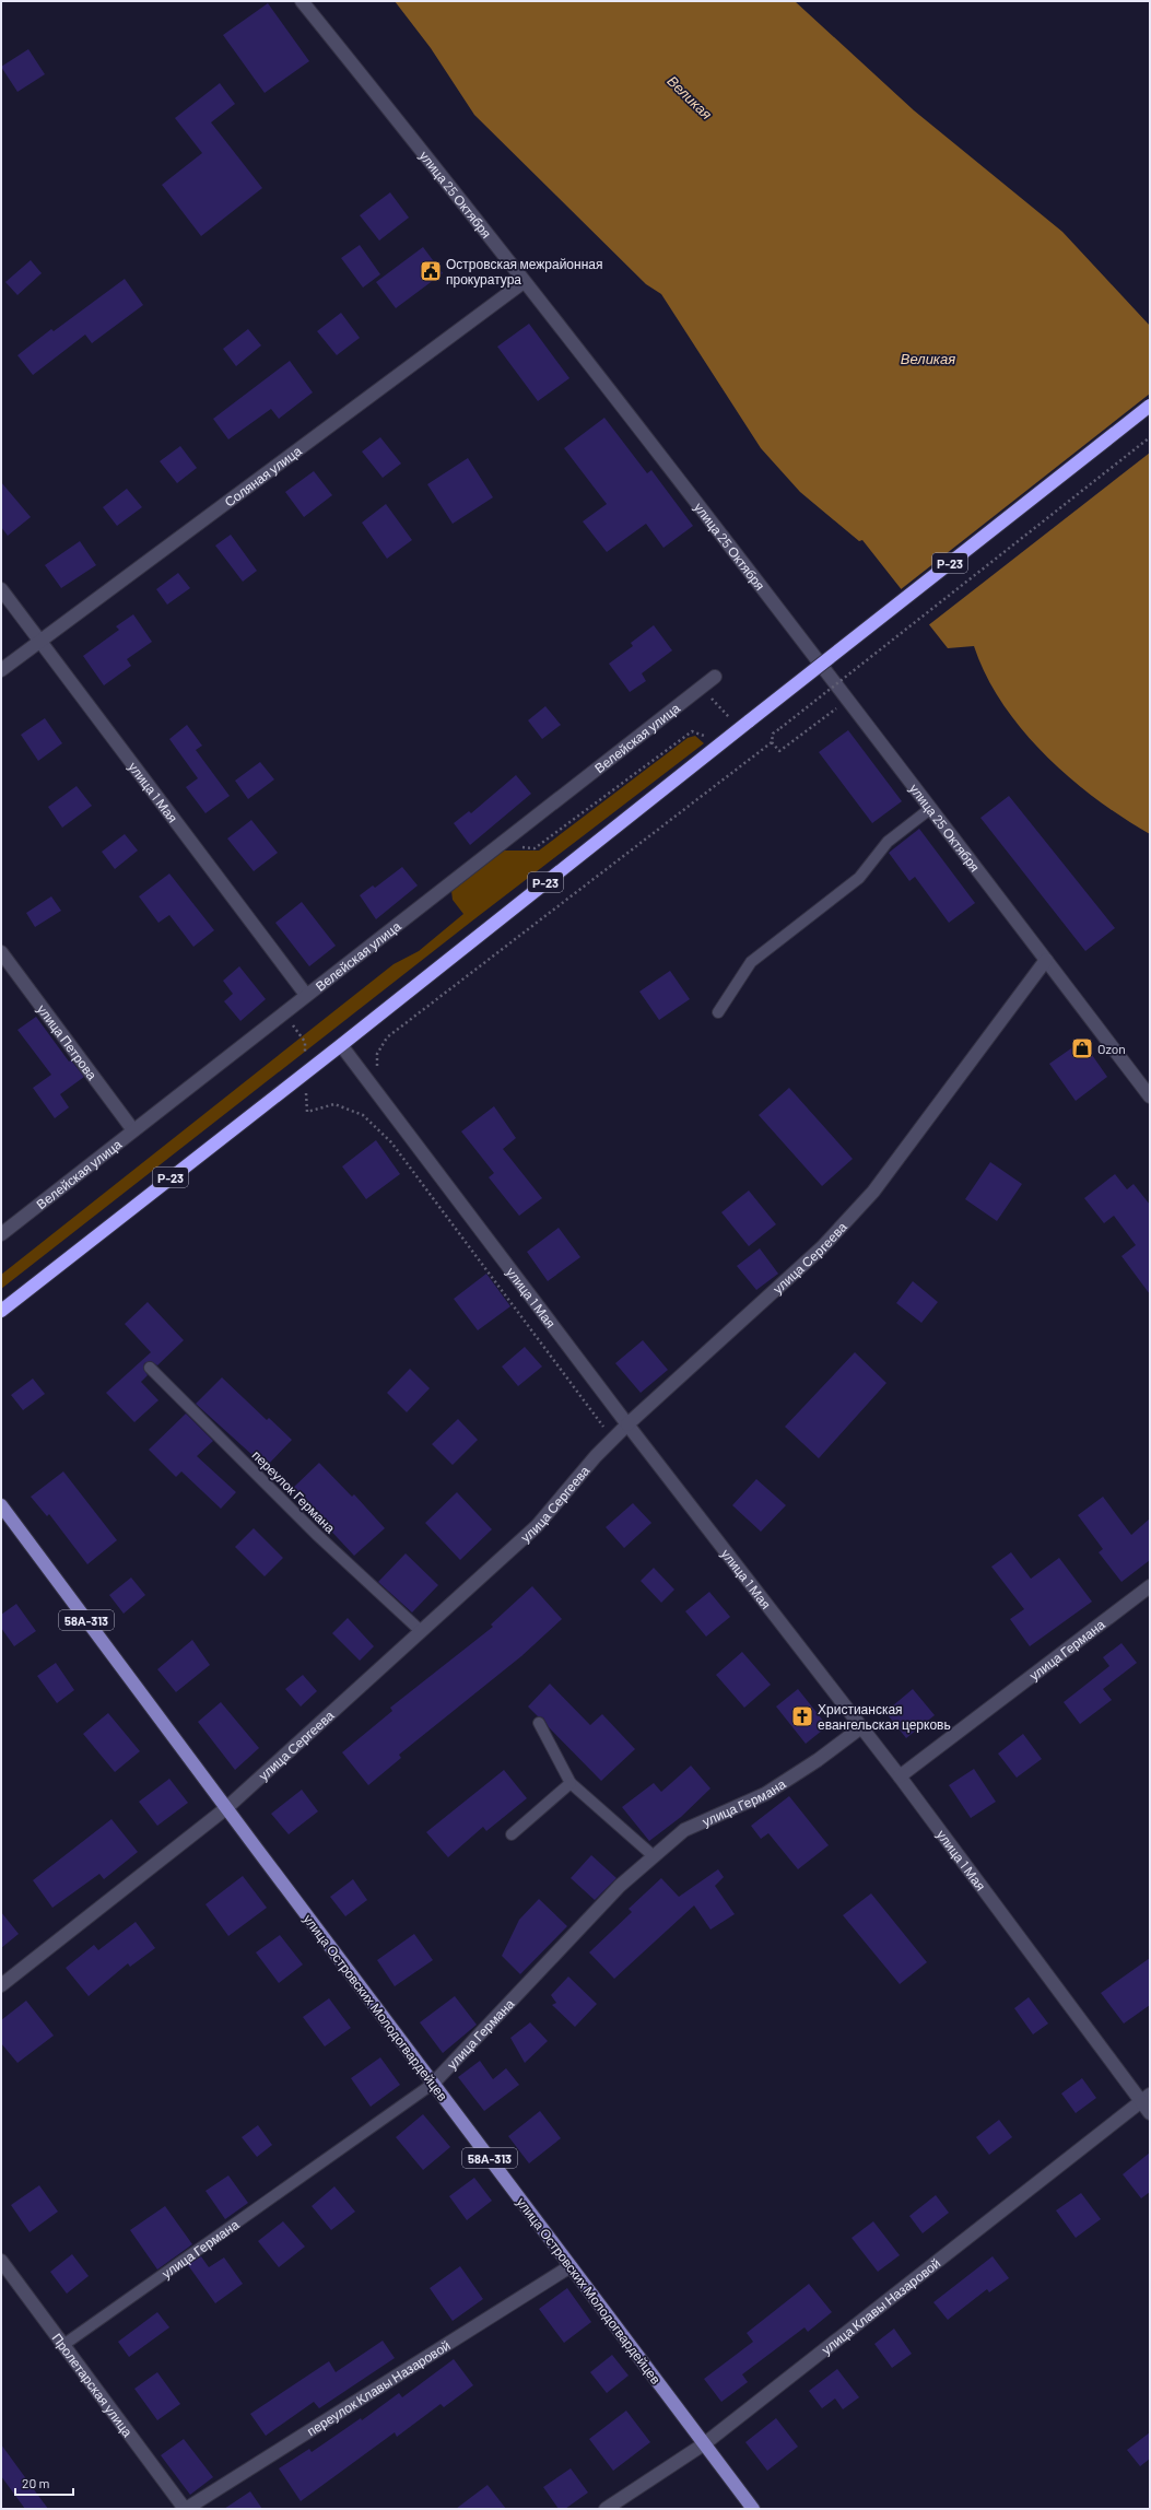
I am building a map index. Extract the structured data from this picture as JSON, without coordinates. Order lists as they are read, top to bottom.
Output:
{
  "streets": {
    "highway": ["Р-23"],
    "main road": ["58А-313", "улица Островских Молодогвардейцев"],
    "street": [
      "улица 25 Октября",
      "Соляная улица",
      "Велейская улица",
      "улица 1 Мая",
      "улица Петрова",
      "улица Сергеева",
      "улица Германа",
      "улица Клавы Назаровой",
      "Пролетарская улица",
      "переулок Клавы Назаровой"
    ],
    "lane": ["переулок Германа"]
  },
  "crossings": [
    ["улица 25 Октября", "Соляная улица"],
    ["улица 25 Октября", "улица Сергеева"],
    ["Соляная улица", "улица 1 Мая"],
    ["Р-23", "улица 1 Мая"],
    ["Велейская улица", "улица 1 Мая"],
    ["Велейская улица", "улица Петрова"],
    ["улица 1 Мая", "улица Сергеева"],
    ["улица 1 Мая", "улица Германа"],
    ["улица 1 Мая", "улица Клавы Назаровой"],
    ["улица Сергеева", "переулок Германа"],
    ["улица Сергеева", "улица Островских Молодогвардейцев"],
    ["улица Германа", "улица Островских Молодогвардейцев"],
    ["улица Германа", "Пролетарская улица"],
    ["улица Островских Молодогвардейцев", "улица Клавы Назаровой"],
    ["улица Островских Молодогвардейцев", "переулок Клавы Назаровой"],
    ["Пролетарская улица", "переулок Клавы Назаровой"]
  ],
  "water": ["Великая"],
  "places": {
    "public building": ["Островская межрайонная прокуратура"],
    "shop": ["Ozon"],
    "church": ["Христианская евангельская церковь"]
  },
  "scale_bar": "20 m"
}
